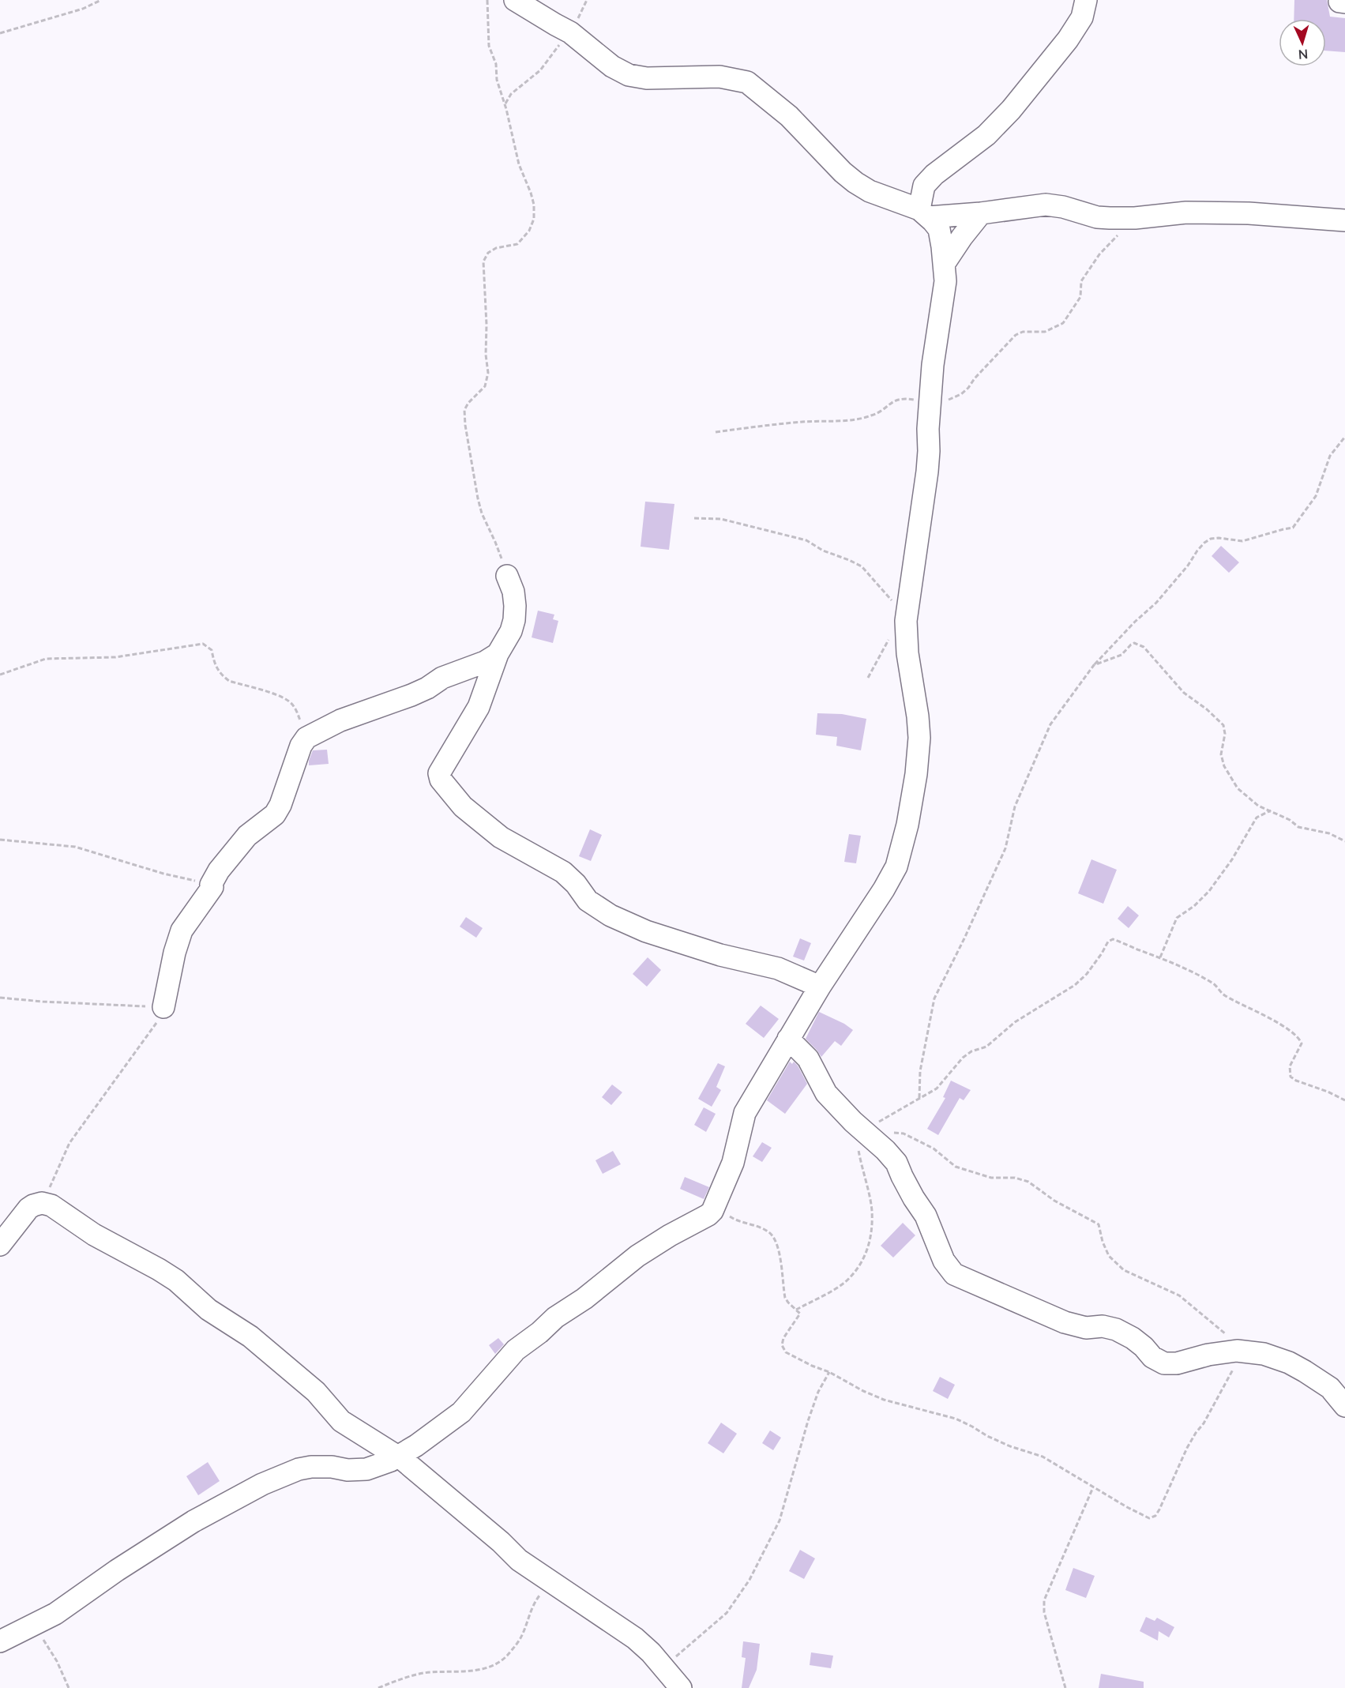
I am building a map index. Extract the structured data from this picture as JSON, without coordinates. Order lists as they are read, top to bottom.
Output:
{
  "north": "bottom"
}
